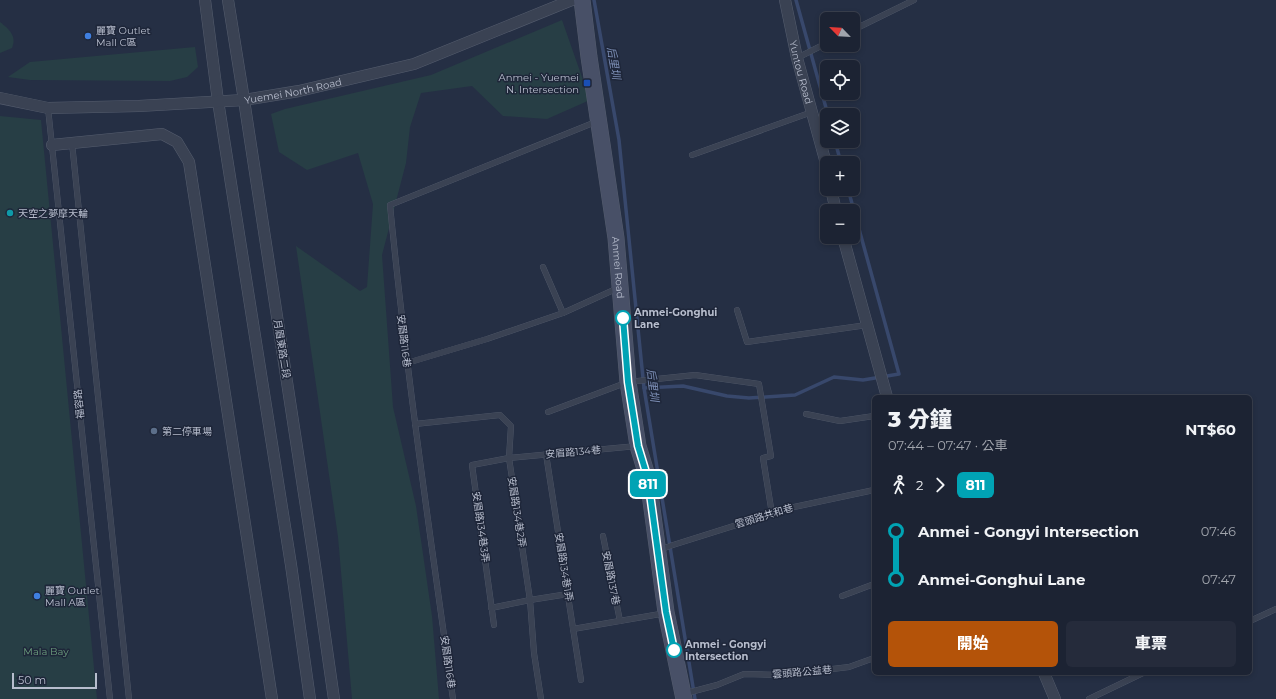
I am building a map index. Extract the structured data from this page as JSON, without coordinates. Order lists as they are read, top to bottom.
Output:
{
  "streets": {
    "street": [
      "Yuntou Road",
      "Yuemei North Road",
      "Anmei Road",
      "月眉東路二段"
    ],
    "lane": [
      "安眉路116巷",
      "福容路",
      "安眉路134巷",
      "安眉路134巷2弄",
      "雲頭路共和巷",
      "安眉路134巷3弄",
      "安眉路134巷1弄",
      "安眉路137巷",
      "雲頭路公益巷"
    ]
  },
  "crossings": [
    ["Yuemei North Road", "月眉東路二段"],
    ["Yuemei North Road", "福容路"],
    ["Anmei Road", "安眉路116巷"],
    ["Anmei Road", "安眉路134巷"],
    ["Anmei Road", "雲頭路共和巷"],
    ["Anmei Road", "雲頭路公益巷"],
    ["安眉路116巷", "安眉路134巷2弄"],
    ["安眉路134巷", "安眉路134巷2弄"],
    ["安眉路134巷", "安眉路134巷3弄"],
    ["安眉路134巷", "安眉路134巷1弄"],
    ["安眉路134巷2弄", "安眉路134巷3弄"]
  ],
  "water": ["后里圳"],
  "parks": ["Mala Bay"],
  "places": {
    "other": [
      "麗寶 Outlet Mall C區",
      "天空之夢摩天輪",
      "Anmei-Gonghui Lane",
      "第二停車場",
      "麗寶 Outlet Mall A區",
      "Anmei - Gongyi Intersection"
    ],
    "transit": ["Anmei - Yuemei N. Intersection"]
  },
  "lines": ["bus line 811"],
  "scale_bar": "50 m",
  "north": "top left",
  "page": {
    "on_map": "811",
    "map_buttons": ["+", "−"],
    "heading": ["3 分鐘", "07:44 – 07:47 · 公車", "NT$60"],
    "legs": ["2", "811"],
    "list": [
      {
        "name": "Anmei - Gongyi Intersection",
        "value": "07:46"
      },
      {
        "name": "Anmei-Gonghui Lane",
        "value": "07:47"
      }
    ],
    "buttons": ["開始", "車票"],
    "scale": "50 m"
  }
}
